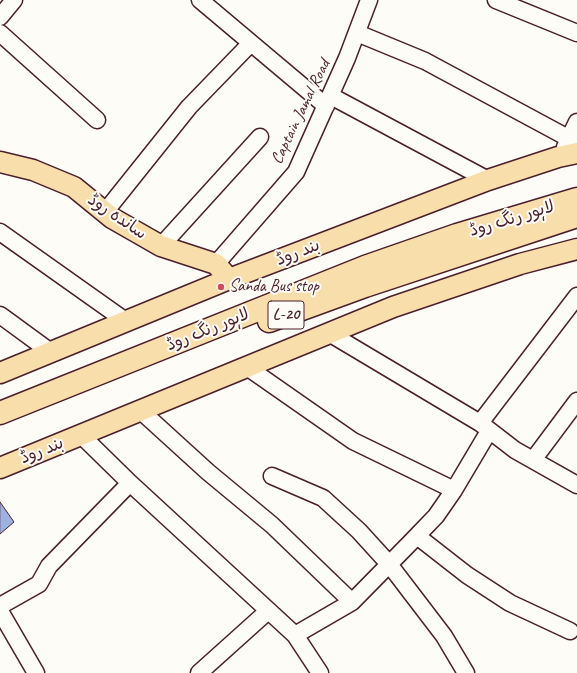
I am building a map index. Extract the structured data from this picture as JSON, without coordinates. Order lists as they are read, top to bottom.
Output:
{
  "streets": {
    "highway": ["لاہور رنگ روڈ", "L-20"],
    "main road": ["ساندہ روڈ", "بند روڈ"],
    "street": ["Captain Jamal Road"]
  },
  "crossings": [
    ["Captain Jamal Road", "ساندہ روڈ"]
  ],
  "places": ["Sanda Bus stop"]
}
